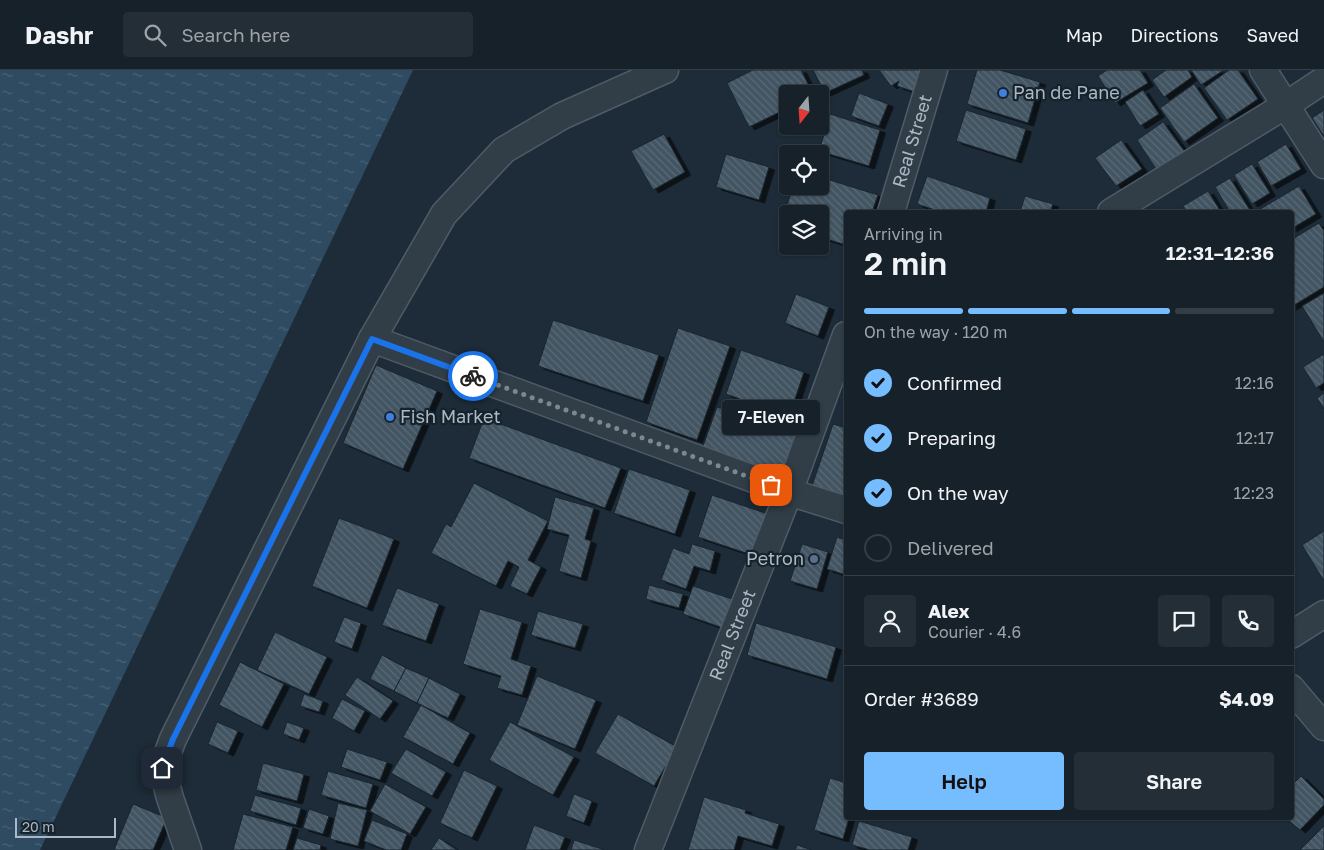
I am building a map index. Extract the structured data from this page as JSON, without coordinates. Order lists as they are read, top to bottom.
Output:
{
  "streets": {
    "street": ["Real Street"]
  },
  "places": [
    "Pan de Pane",
    "Fish Market",
    "7-Eleven",
    "Petron"
  ],
  "scale_bar": "20 m",
  "north": "bottom",
  "page": {
    "header": "Dashr",
    "search": "Search here",
    "nav": ["Map", "Directions", "Saved"],
    "heading": ["2 min", "Arriving in", "12:31–12:36"],
    "panel": [
      "Alex",
      "Courier · 4.6",
      "Order #3689",
      "$4.09"
    ],
    "bar": "On the way · 120 m",
    "list": [
      ["Confirmed", "12:16"],
      ["Preparing", "12:17"],
      ["On the way", "12:23"],
      "Delivered"
    ],
    "bubble": "7-Eleven",
    "buttons": ["Help", "Share"],
    "scale": "20 m"
  }
}
